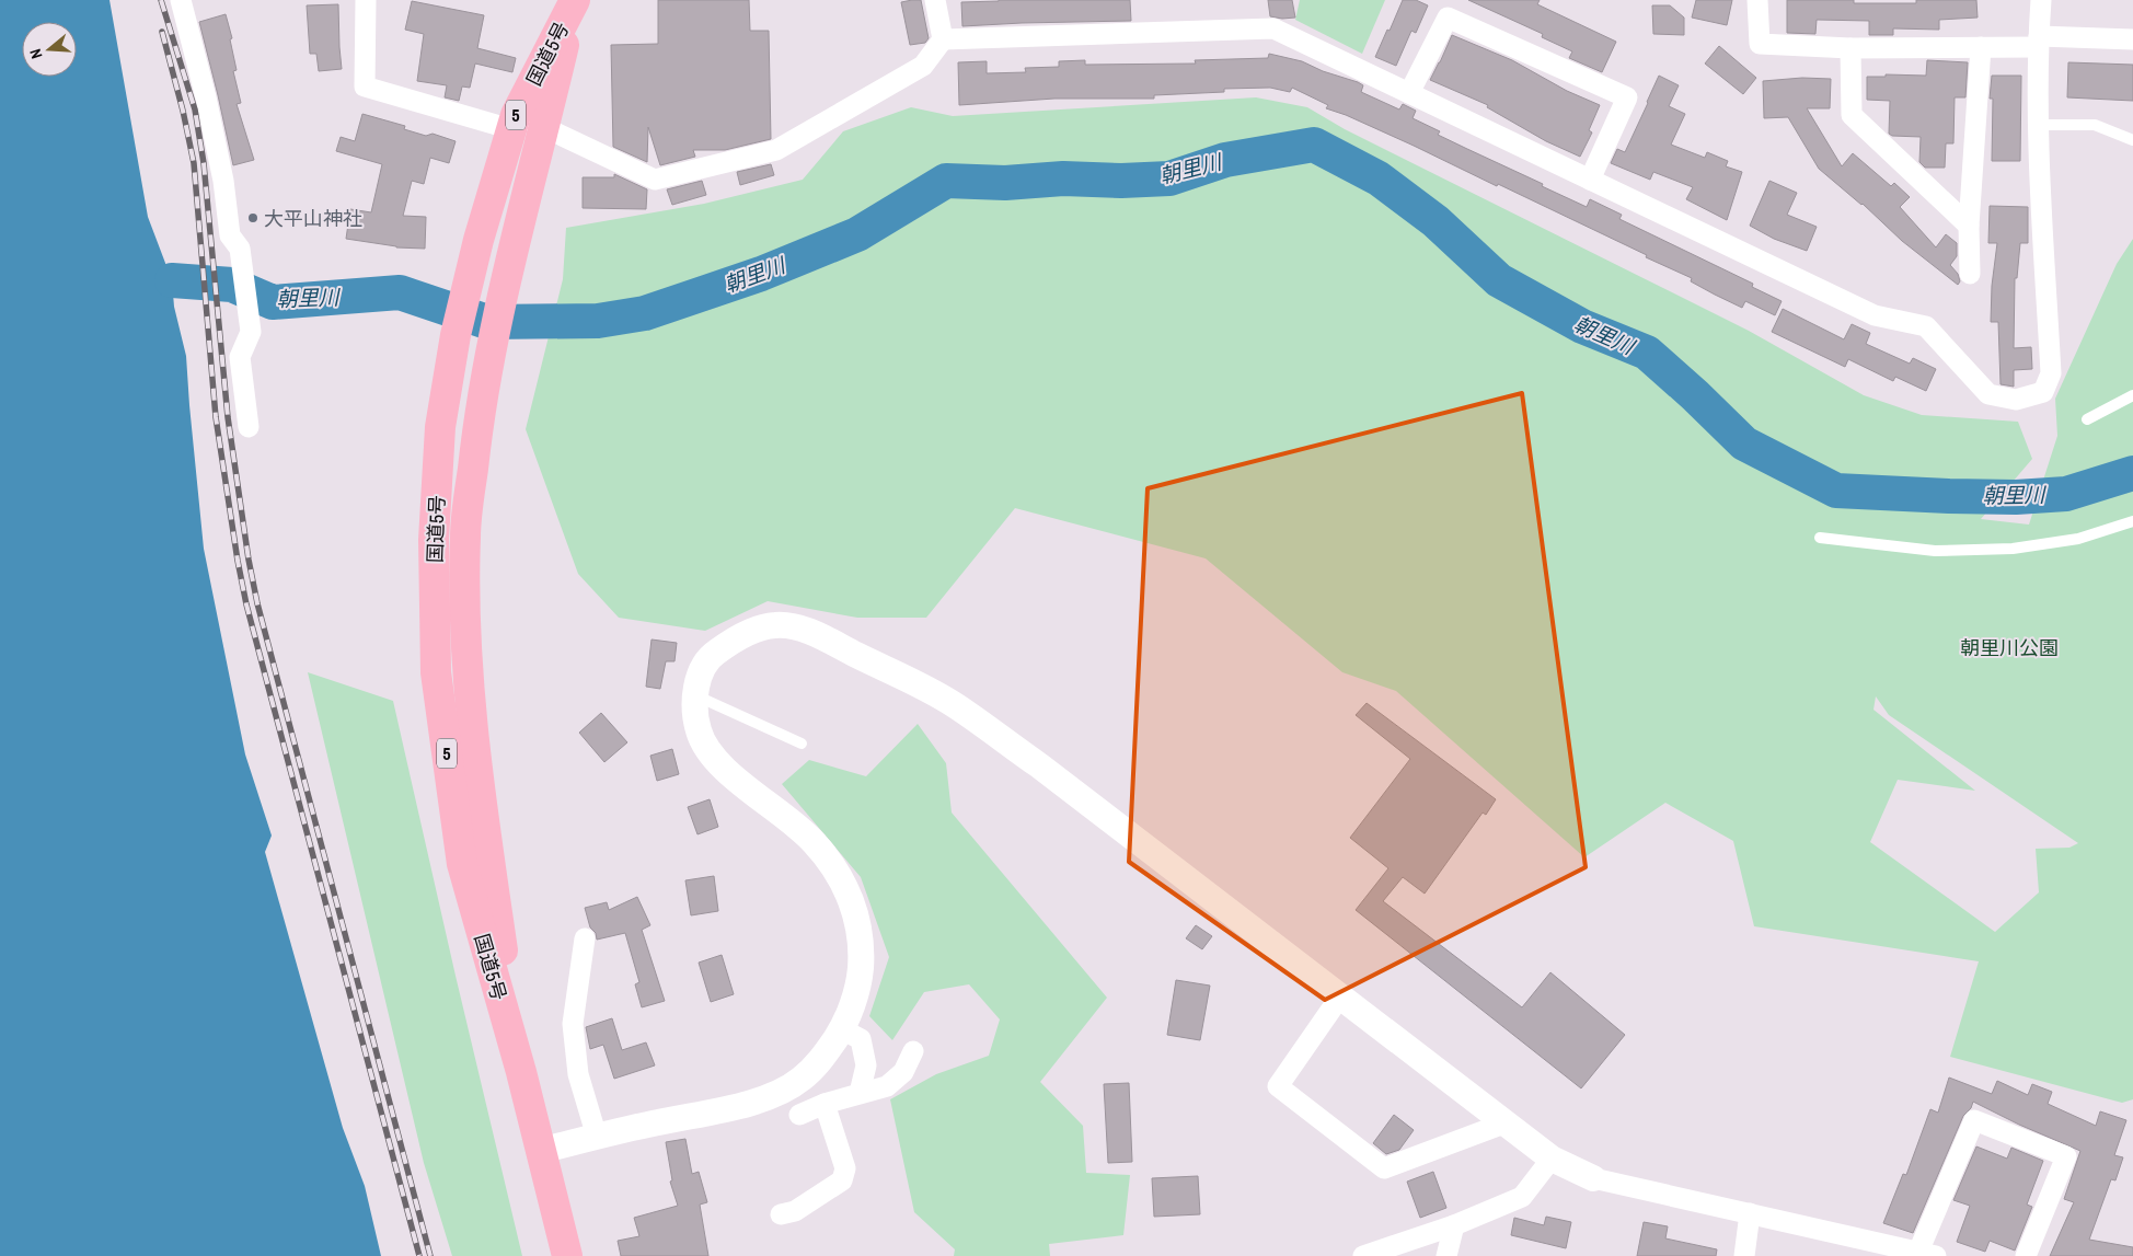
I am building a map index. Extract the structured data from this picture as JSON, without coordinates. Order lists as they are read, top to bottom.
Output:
{
  "streets": {
    "highway": ["国道5号", "5"]
  },
  "water": ["朝里川"],
  "parks": ["朝里川公園"],
  "places": ["大平山神社"],
  "north": "left"
}
